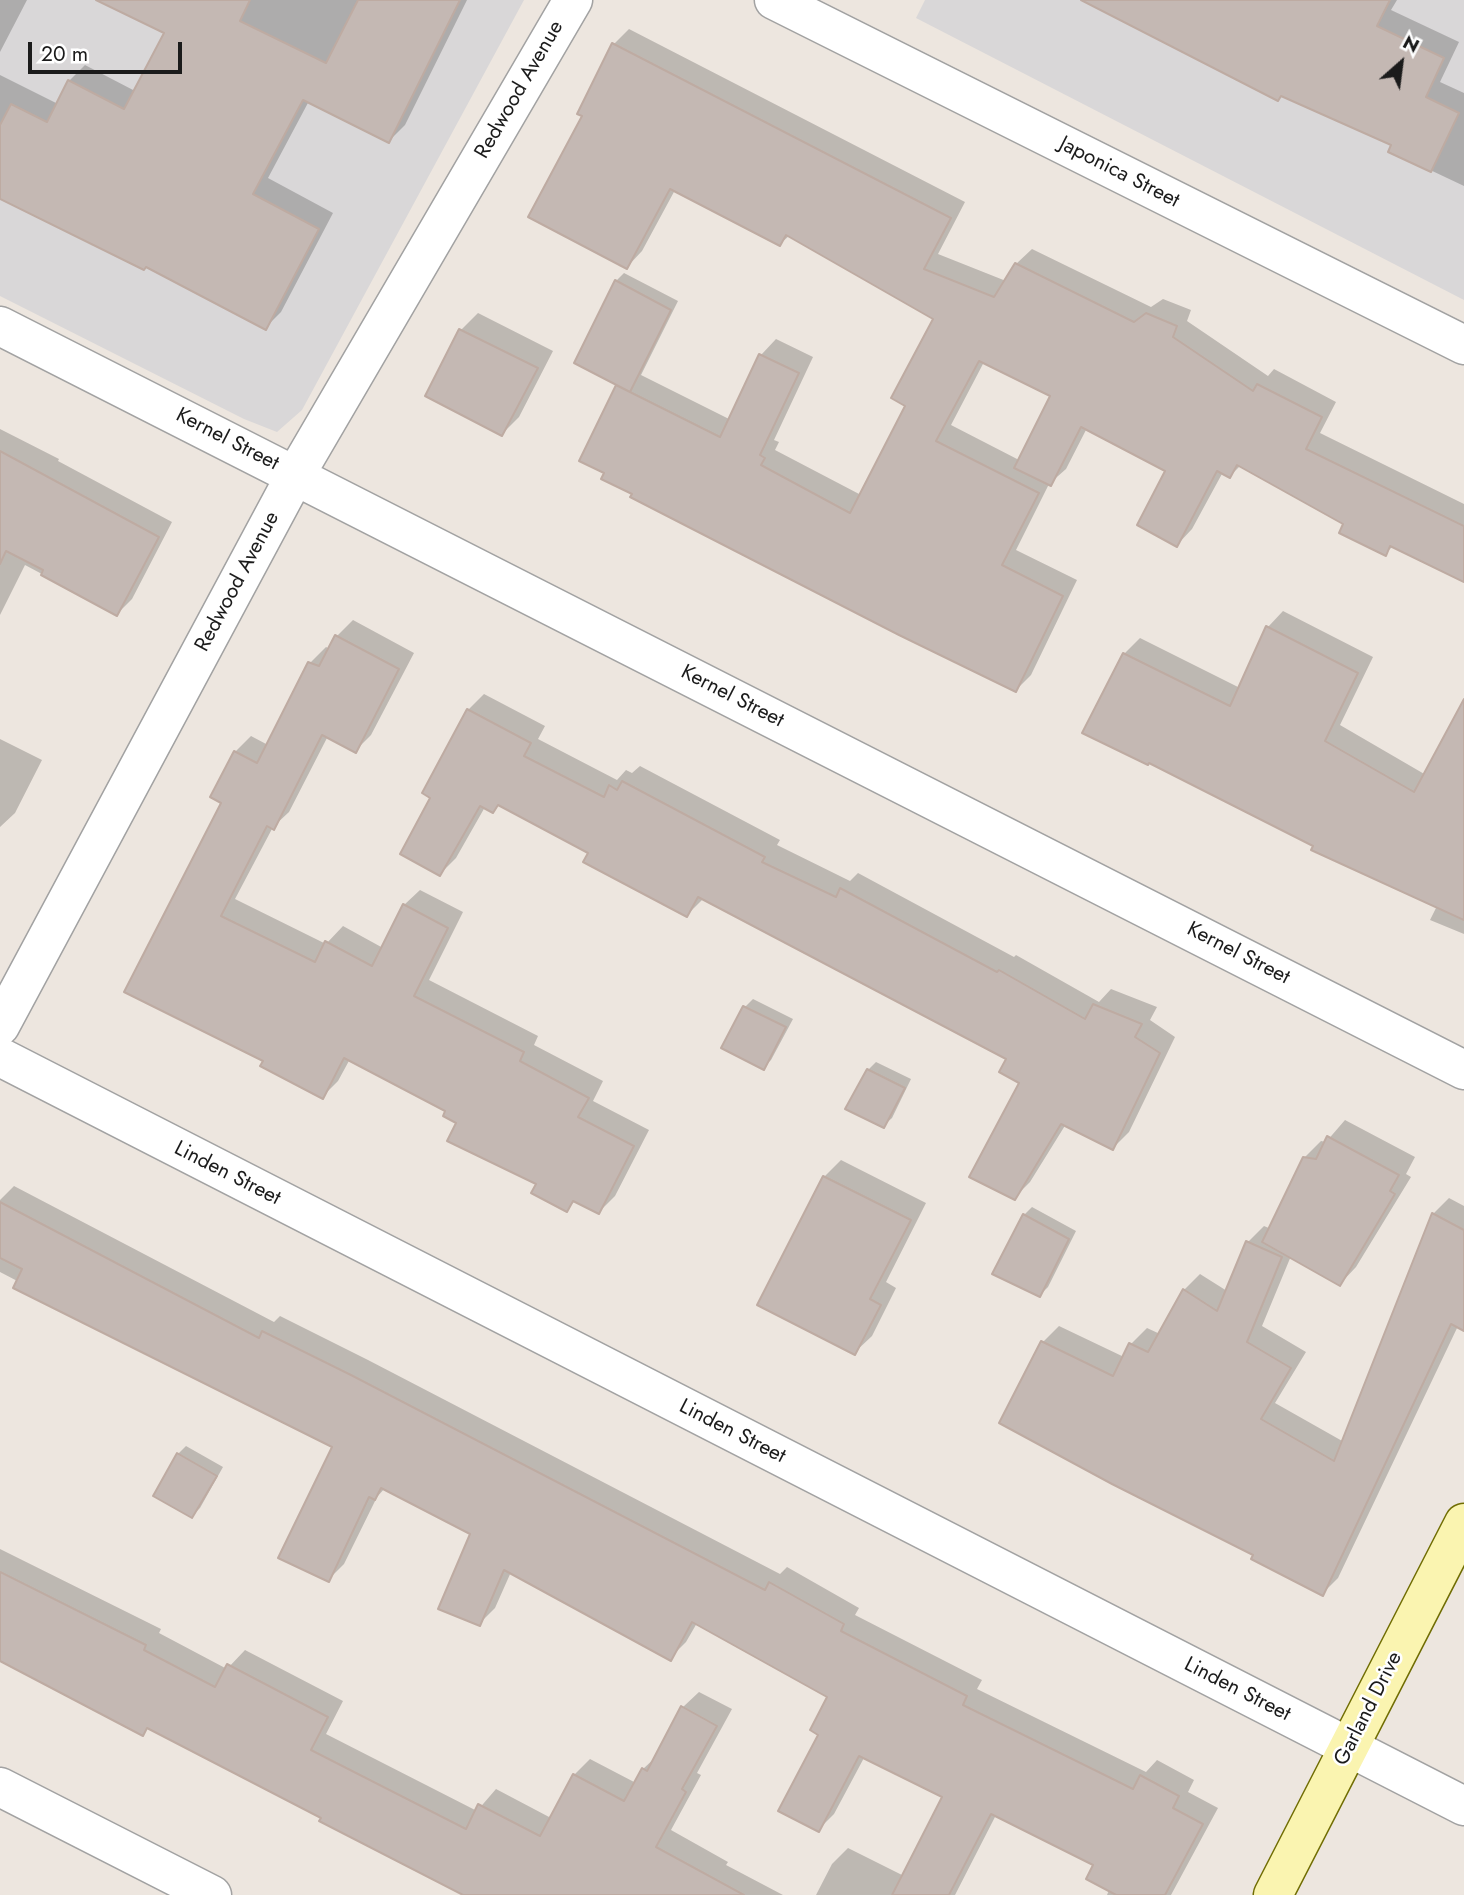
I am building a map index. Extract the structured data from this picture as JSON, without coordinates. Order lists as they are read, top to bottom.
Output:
{
  "streets": {
    "main road": ["Garland Drive"],
    "street": [
      "Redwood Avenue",
      "Japonica Street",
      "Kernel Street",
      "Linden Street"
    ]
  },
  "crossings": [
    ["Redwood Avenue", "Kernel Street"],
    ["Linden Street", "Garland Drive"]
  ],
  "scale_bar": "20 m",
  "north": "top right"
}
